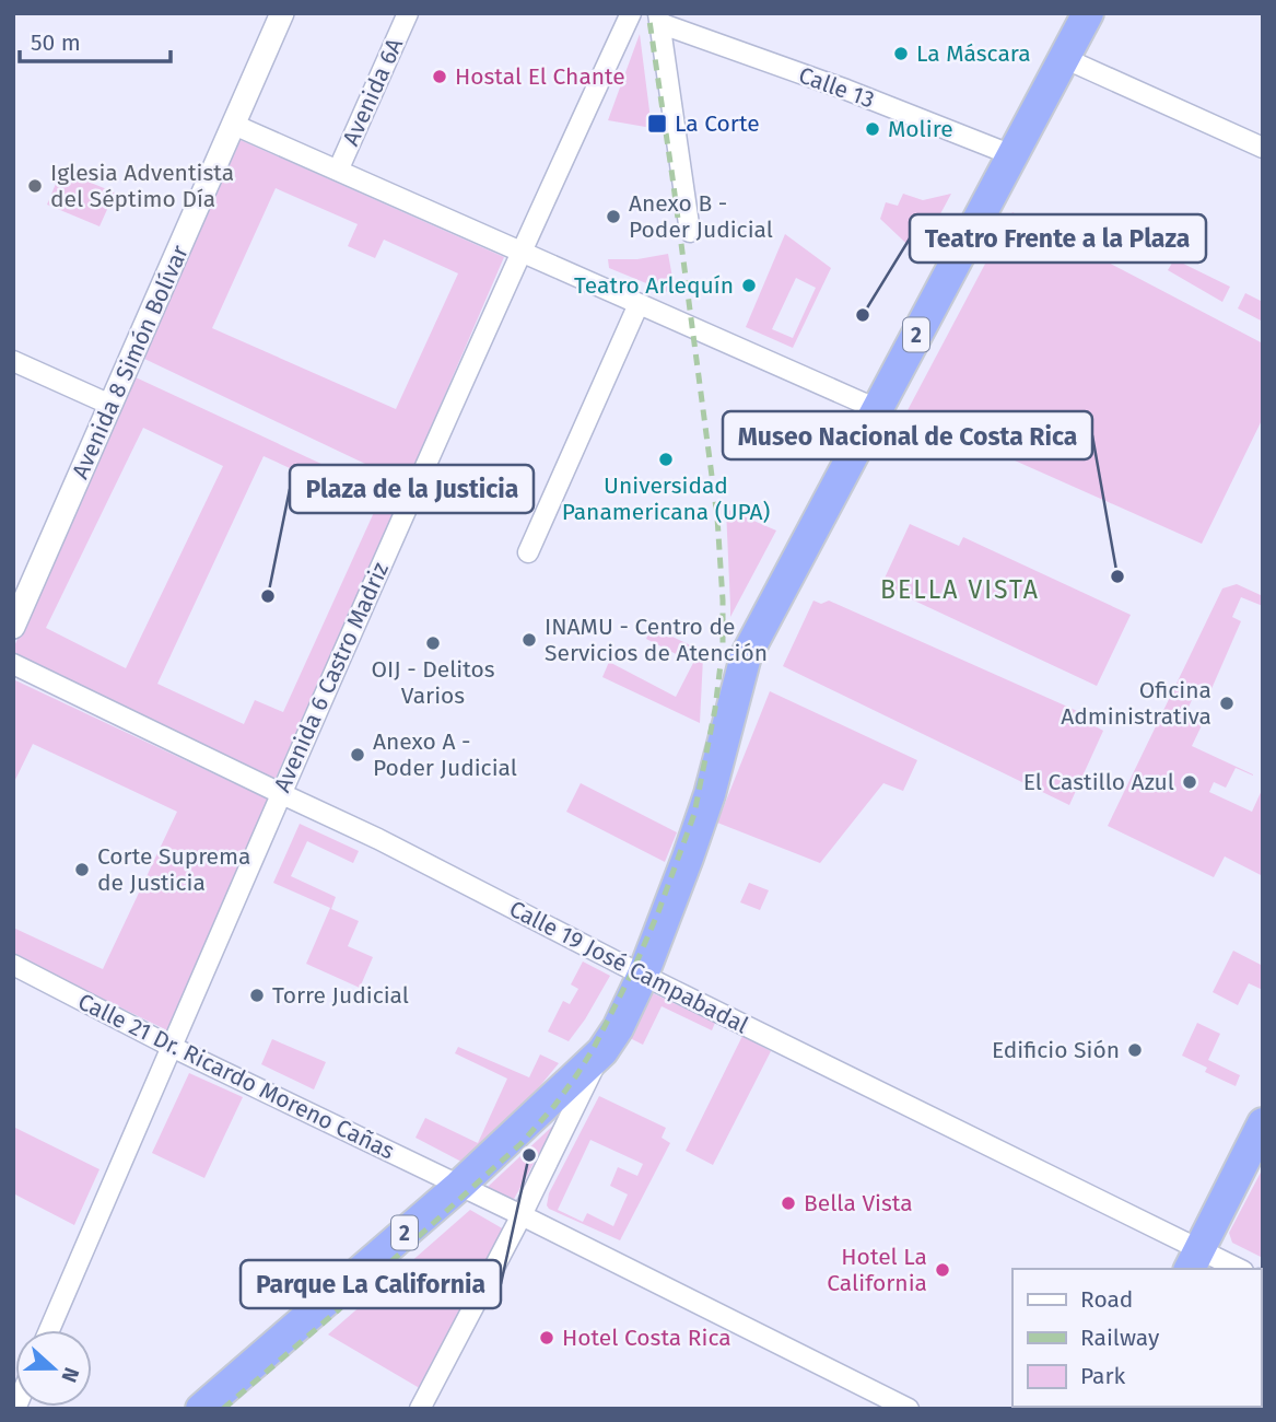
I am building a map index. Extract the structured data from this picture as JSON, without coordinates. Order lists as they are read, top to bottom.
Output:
{
  "streets": {
    "highway": ["2"],
    "street": [
      "Calle 13",
      "Avenida 6A",
      "Avenida 8 Simón Bolívar",
      "Avenida 6 Castro Madriz",
      "Calle 19 José Campabadal",
      "Calle 21 Dr. Ricardo Moreno Cañas"
    ]
  },
  "crossings": [
    ["Calle 13", "2"],
    ["2", "Calle 19 José Campabadal"],
    ["2", "Calle 21 Dr. Ricardo Moreno Cañas"],
    ["Avenida 6 Castro Madriz", "Calle 19 José Campabadal"],
    ["Avenida 6 Castro Madriz", "Calle 21 Dr. Ricardo Moreno Cañas"]
  ],
  "districts": ["BELLA VISTA"],
  "places": {
    "other": [
      "La Máscara",
      "Hostal El Chante",
      "Molire",
      "Iglesia Adventista del Séptimo Día",
      "Anexo B - Poder Judicial",
      "Teatro Arlequín",
      "Teatro Frente a la Plaza",
      "Universidad Panamericana (UPA)",
      "Museo Nacional de Costa Rica",
      "Plaza de la Justicia",
      "INAMU - Centro de Servicios de Atención",
      "OIJ - Delitos Varios",
      "Oficina Administrativa",
      "Anexo A - Poder Judicial",
      "El Castillo Azul",
      "Corte Suprema de Justicia",
      "Torre Judicial",
      "Edificio Sión",
      "Parque La California",
      "Bella Vista",
      "Hotel La California",
      "Hotel Costa Rica"
    ],
    "transit": ["La Corte"]
  },
  "legend": ["Road", "Railway", "Park"],
  "scale_bar": "50 m",
  "north": "right"
}
